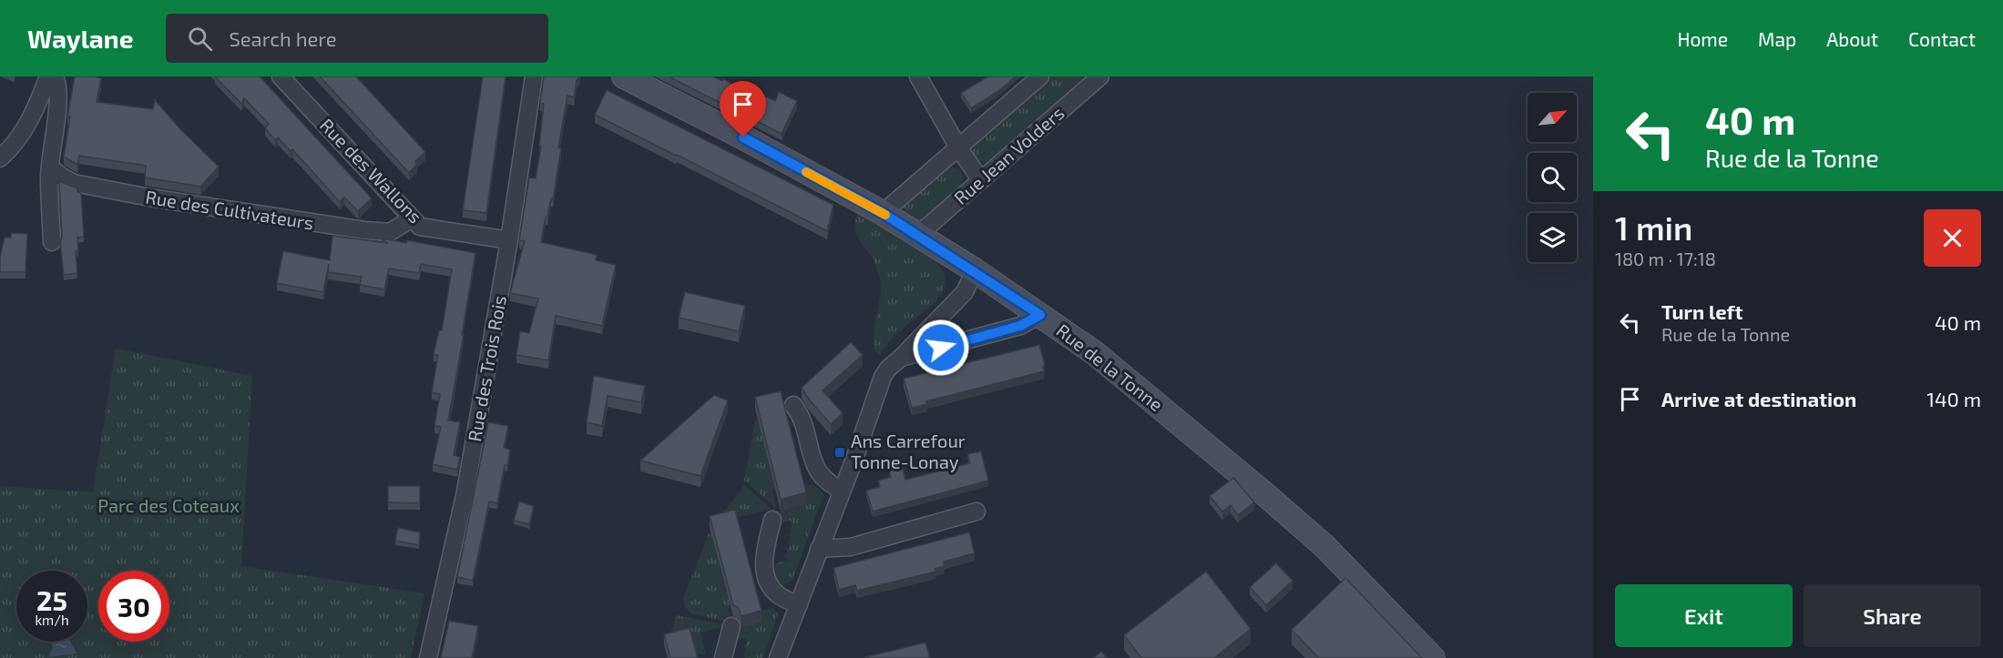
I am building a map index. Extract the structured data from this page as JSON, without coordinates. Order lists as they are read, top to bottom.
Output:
{
  "streets": {
    "street": [
      "Rue Jean Volders",
      "Rue des Wallons",
      "Rue des Cultivateurs",
      "Rue de la Tonne",
      "Rue des Trois Rois"
    ]
  },
  "crossings": [
    ["Rue Jean Volders", "Rue de la Tonne"],
    ["Rue des Wallons", "Rue des Cultivateurs"],
    ["Rue des Wallons", "Rue des Trois Rois"]
  ],
  "parks": ["Parc des Coteaux"],
  "places": {
    "transit": ["Ans Carrefour Tonne-Lonay"]
  },
  "north": "top right",
  "page": {
    "header": "Waylane",
    "search": "Search here",
    "nav": [
      "Home",
      "Map",
      "About",
      "Contact"
    ],
    "turn": ["40 m", "Rue de la Tonne"],
    "heading": ["1 min", "180 m · 17:18"],
    "list": [
      {
        "name": "Turn left",
        "note": "Rue de la Tonne",
        "value": "40 m"
      },
      {
        "name": "Arrive at destination",
        "value": "140 m"
      }
    ],
    "speed": "25 km/h",
    "limit": "30",
    "buttons": ["Exit", "Share"]
  }
}
